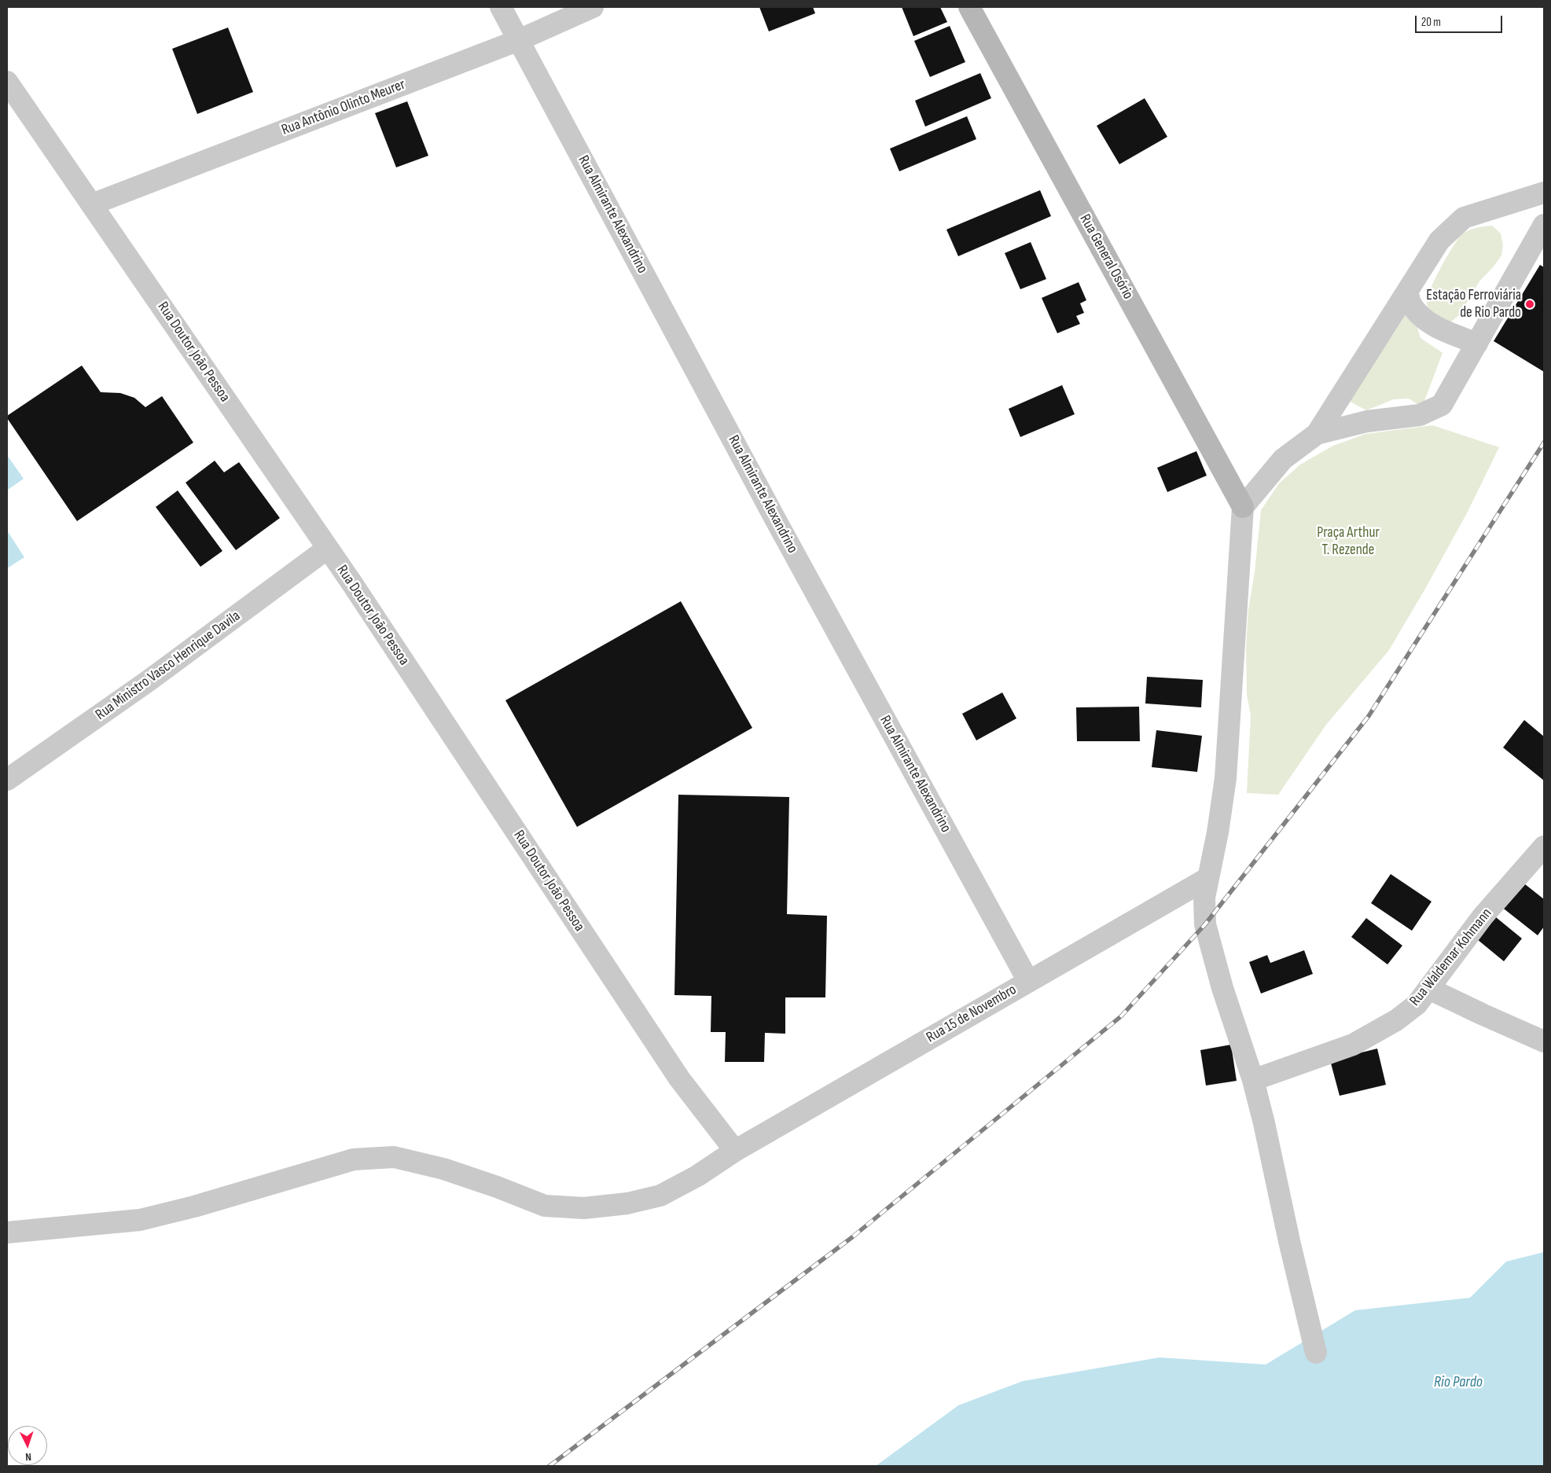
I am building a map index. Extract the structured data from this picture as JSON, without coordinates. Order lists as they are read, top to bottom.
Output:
{
  "streets": {
    "street": [
      "Rua Antônio Olinto Meurer",
      "Rua Almirante Alexandrino",
      "Rua General Osório",
      "Rua Doutor João Pessoa",
      "Rua Ministro Vasco Henrique Davila",
      "Rua Waldemar Kohmann",
      "Rua 15 de Novembro"
    ]
  },
  "crossings": [
    ["Rua Antônio Olinto Meurer", "Rua Almirante Alexandrino"],
    ["Rua Antônio Olinto Meurer", "Rua Doutor João Pessoa"],
    ["Rua Almirante Alexandrino", "Rua 15 de Novembro"],
    ["Rua Doutor João Pessoa", "Rua Ministro Vasco Henrique Davila"],
    ["Rua Doutor João Pessoa", "Rua 15 de Novembro"]
  ],
  "water": ["Rio Pardo"],
  "parks": ["Praça Arthur T. Rezende"],
  "places": ["Estação Ferroviária de Rio Pardo"],
  "scale_bar": "20 m",
  "north": "bottom"
}
